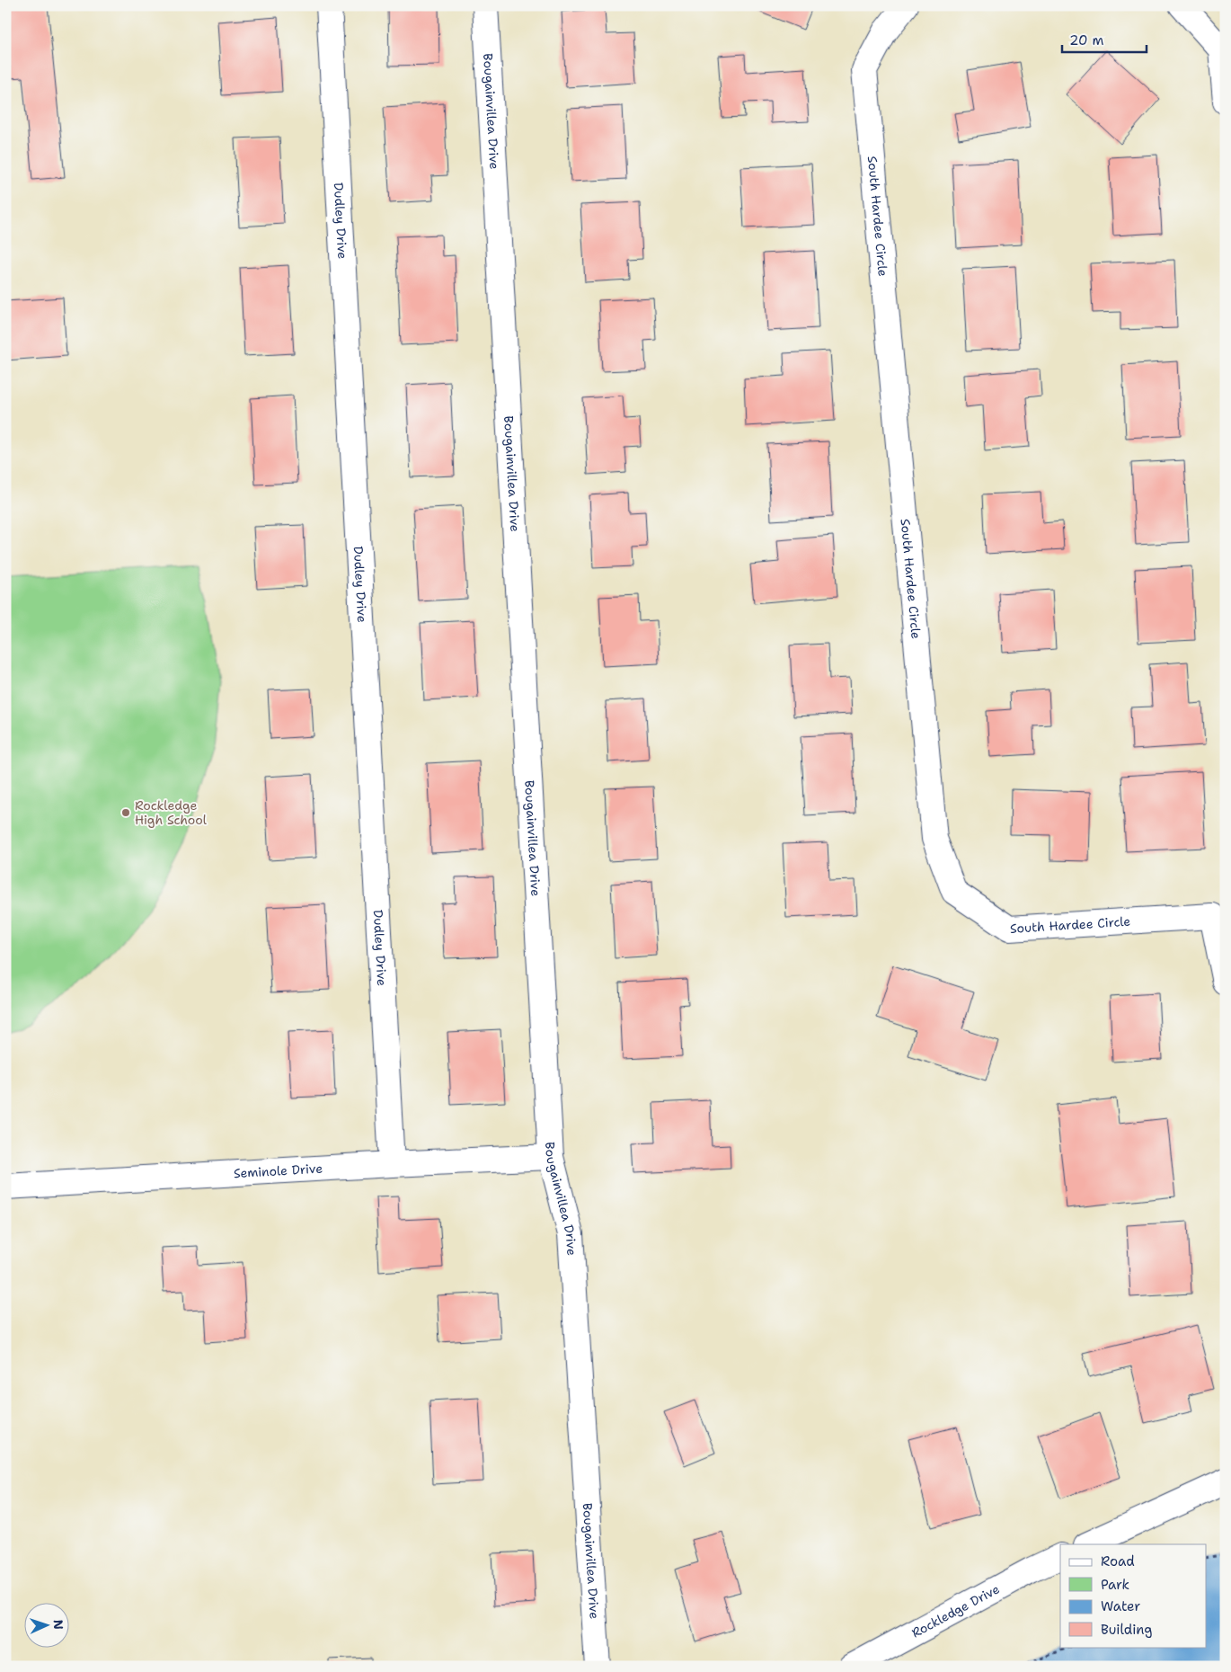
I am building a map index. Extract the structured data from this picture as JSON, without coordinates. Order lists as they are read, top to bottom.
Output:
{
  "streets": {
    "street": [
      "Bougainvillea Drive",
      "South Hardee Circle",
      "Dudley Drive",
      "Seminole Drive",
      "Rockledge Drive"
    ]
  },
  "crossings": [
    ["Bougainvillea Drive", "Seminole Drive"],
    ["Dudley Drive", "Seminole Drive"]
  ],
  "places": ["Rockledge High School"],
  "legend": [
    "Road",
    "Park",
    "Water",
    "Building"
  ],
  "scale_bar": "20 m",
  "north": "right"
}
